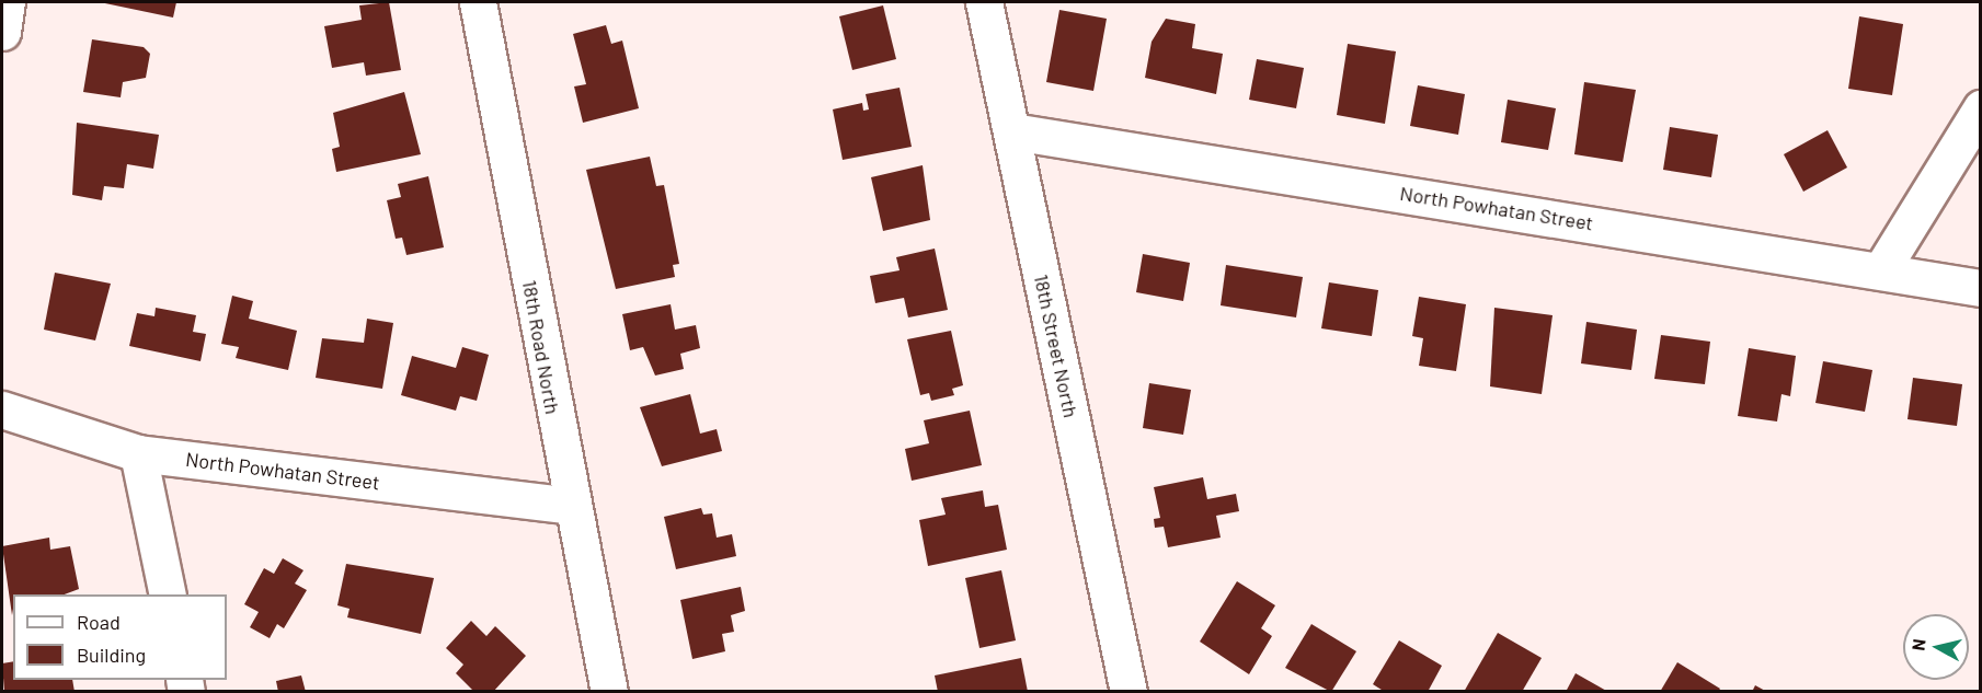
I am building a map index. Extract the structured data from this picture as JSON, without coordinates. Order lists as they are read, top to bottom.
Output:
{
  "streets": {
    "street": ["North Powhatan Street", "18th Street North", "18th Road North"]
  },
  "crossings": [
    ["North Powhatan Street", "18th Street North"],
    ["North Powhatan Street", "18th Road North"]
  ],
  "legend": ["Road", "Building"],
  "north": "left"
}
